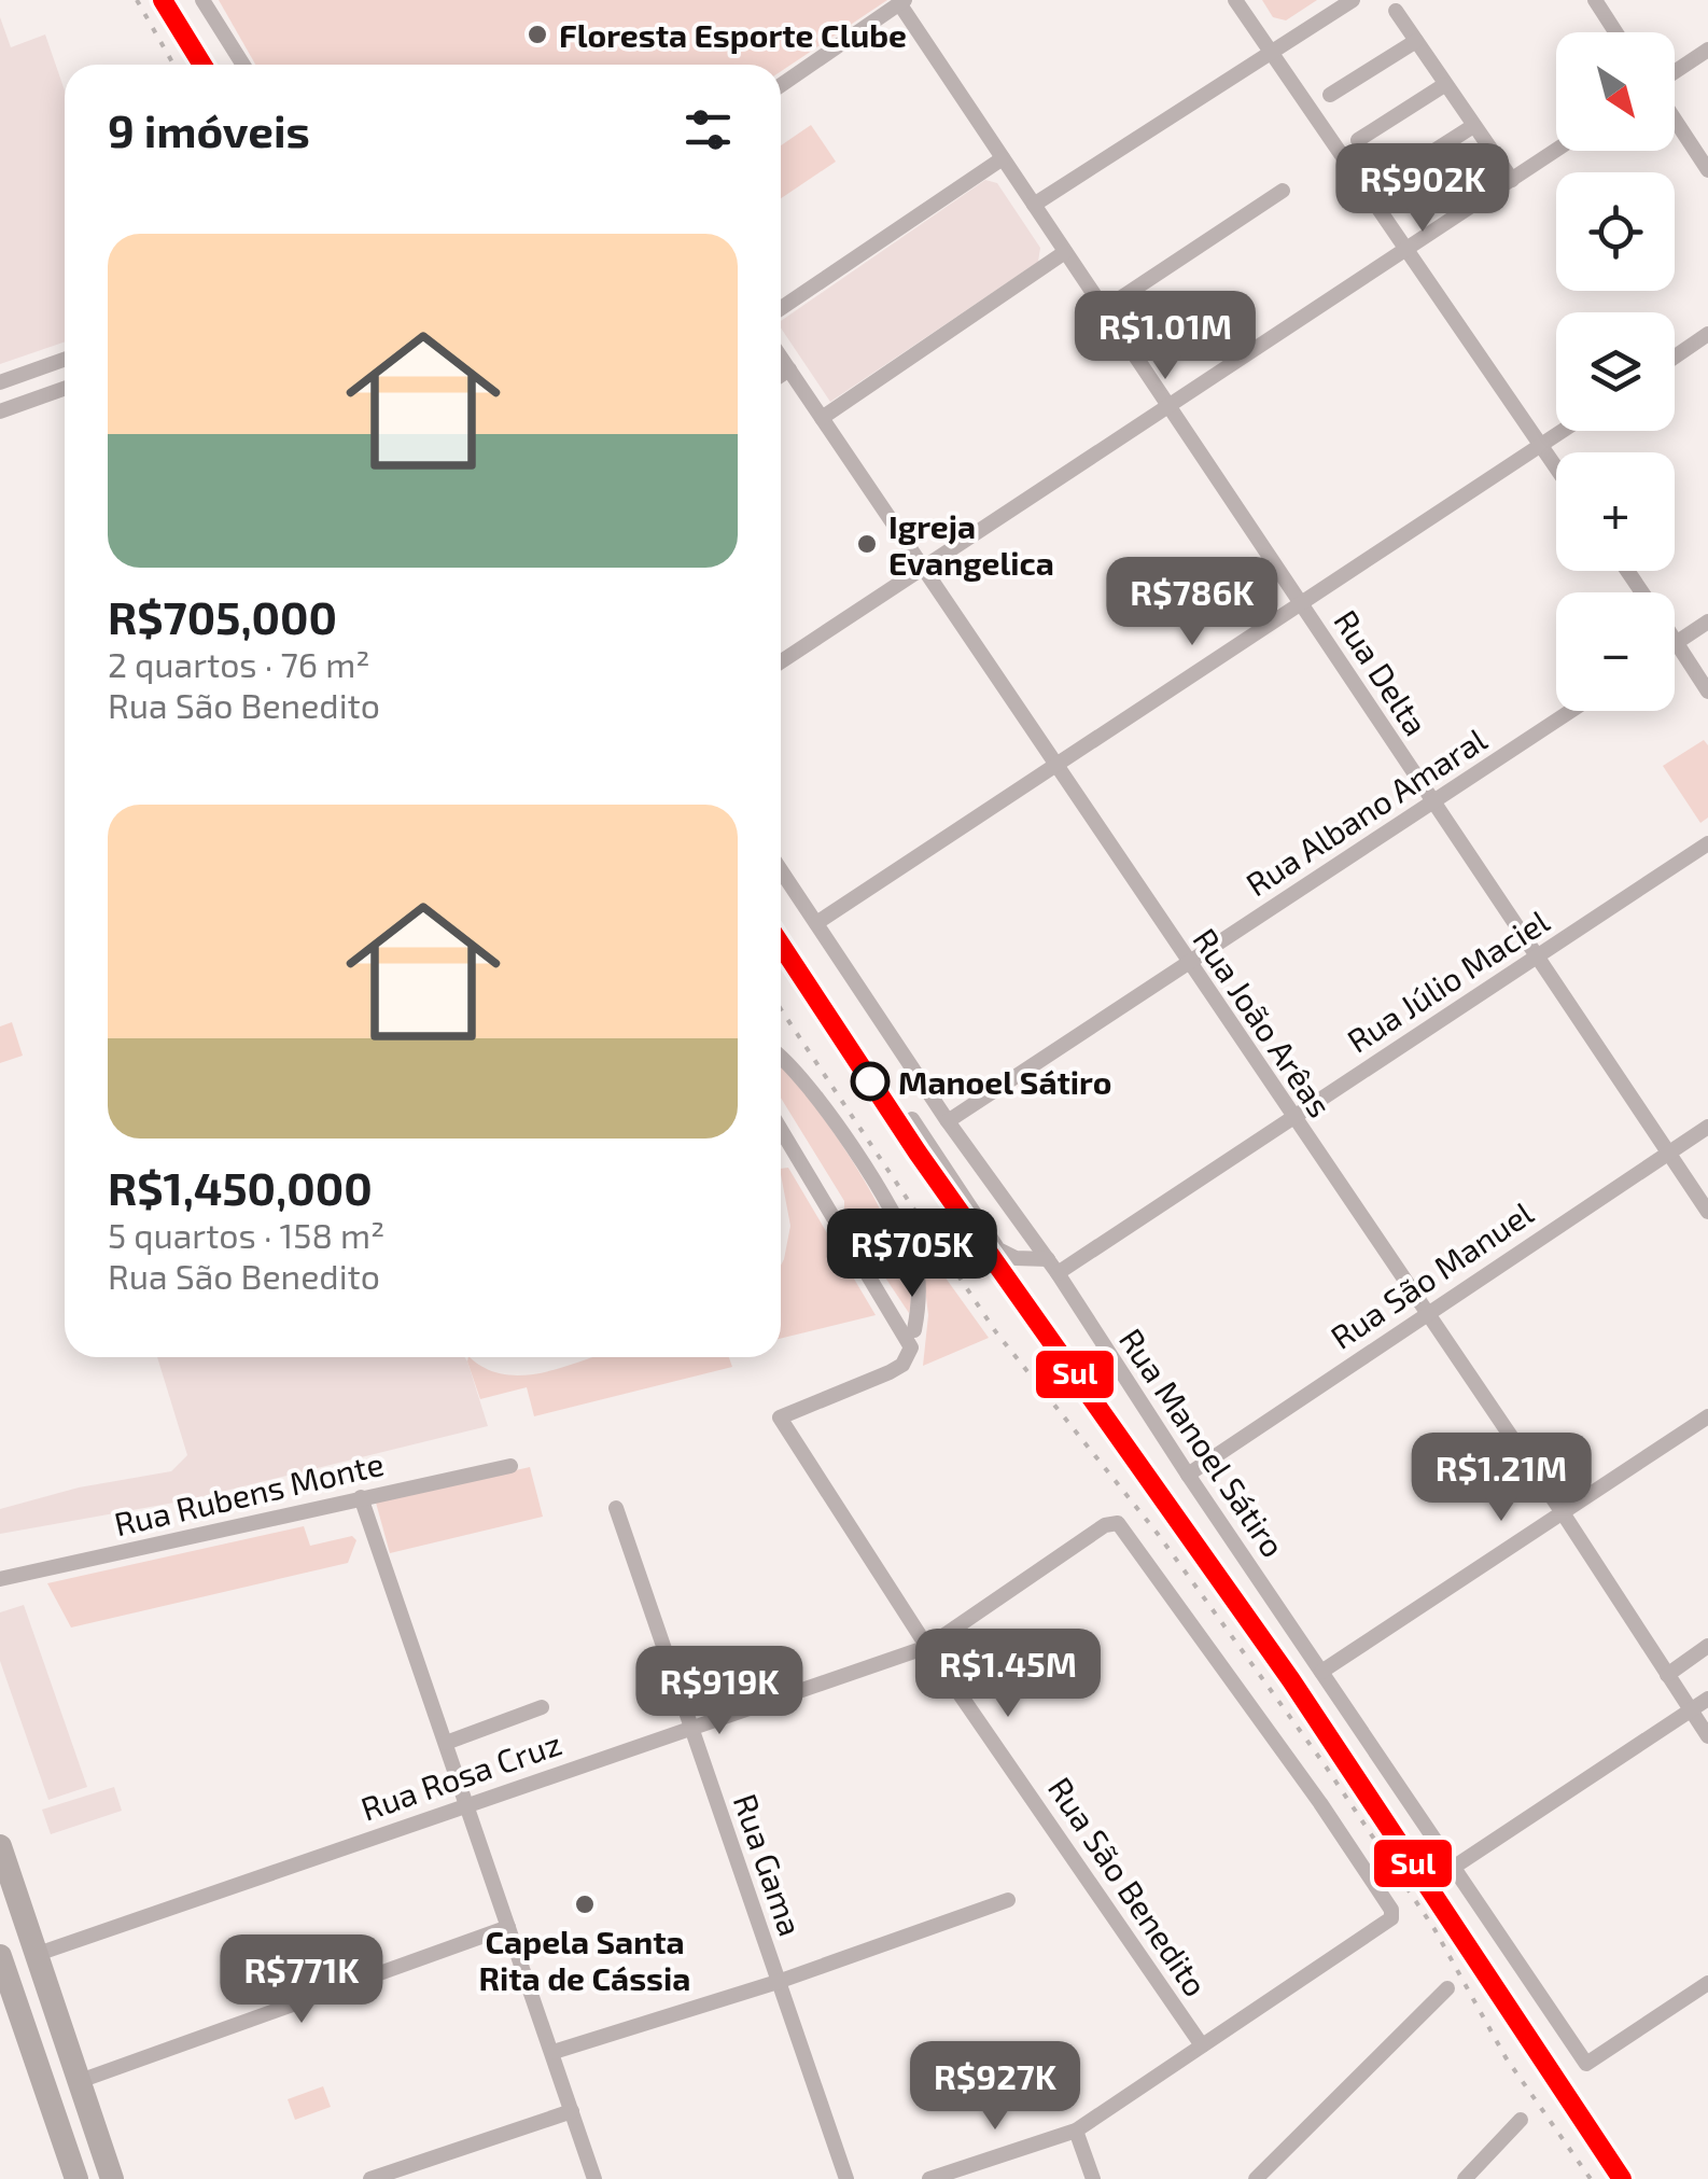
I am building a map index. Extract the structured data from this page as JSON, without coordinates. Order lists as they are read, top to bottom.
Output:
{
  "streets": {
    "street": [
      "Rua Delta",
      "Rua Albano Amaral",
      "Rua Júlio Maciel",
      "Rua João Arêas",
      "Rua São Manuel",
      "Rua Manoel Sátiro",
      "Rua Rubens Monte",
      "Rua Rosa Cruz",
      "Rua Gama",
      "Rua São Benedito"
    ]
  },
  "crossings": [
    ["Rua Delta", "Rua Albano Amaral"],
    ["Rua Delta", "Rua Júlio Maciel"],
    ["Rua Delta", "Rua São Manuel"],
    ["Rua Albano Amaral", "Rua João Arêas"],
    ["Rua Albano Amaral", "Rua Manoel Sátiro"],
    ["Rua Júlio Maciel", "Rua João Arêas"],
    ["Rua Júlio Maciel", "Rua Manoel Sátiro"],
    ["Rua João Arêas", "Rua São Manuel"],
    ["Rua São Manuel", "Rua Manoel Sátiro"],
    ["Rua Rosa Cruz", "Rua Gama"],
    ["Rua Rosa Cruz", "Rua São Benedito"]
  ],
  "places": [
    "Floresta Esporte Clube",
    "Igreja Evangelica",
    "Manoel Sátiro",
    "Capela Santa Rita de Cássia"
  ],
  "lines": ["transit line Sul"],
  "north": "bottom right",
  "page": {
    "map_buttons": ["+", "−"],
    "heading": "9 imóveis",
    "price": [
      "R$902K",
      "R$1.01M",
      "R$786K",
      "R$705K",
      "R$1.21M",
      "R$1.45M",
      "R$919K",
      "R$771K",
      "R$927K"
    ],
    "list": [
      {
        "name": "R$705,000",
        "note": "2 quartos · 76 m² · Rua São Benedito"
      },
      {
        "name": "R$1,450,000",
        "note": "5 quartos · 158 m² · Rua São Benedito"
      }
    ]
  }
}
